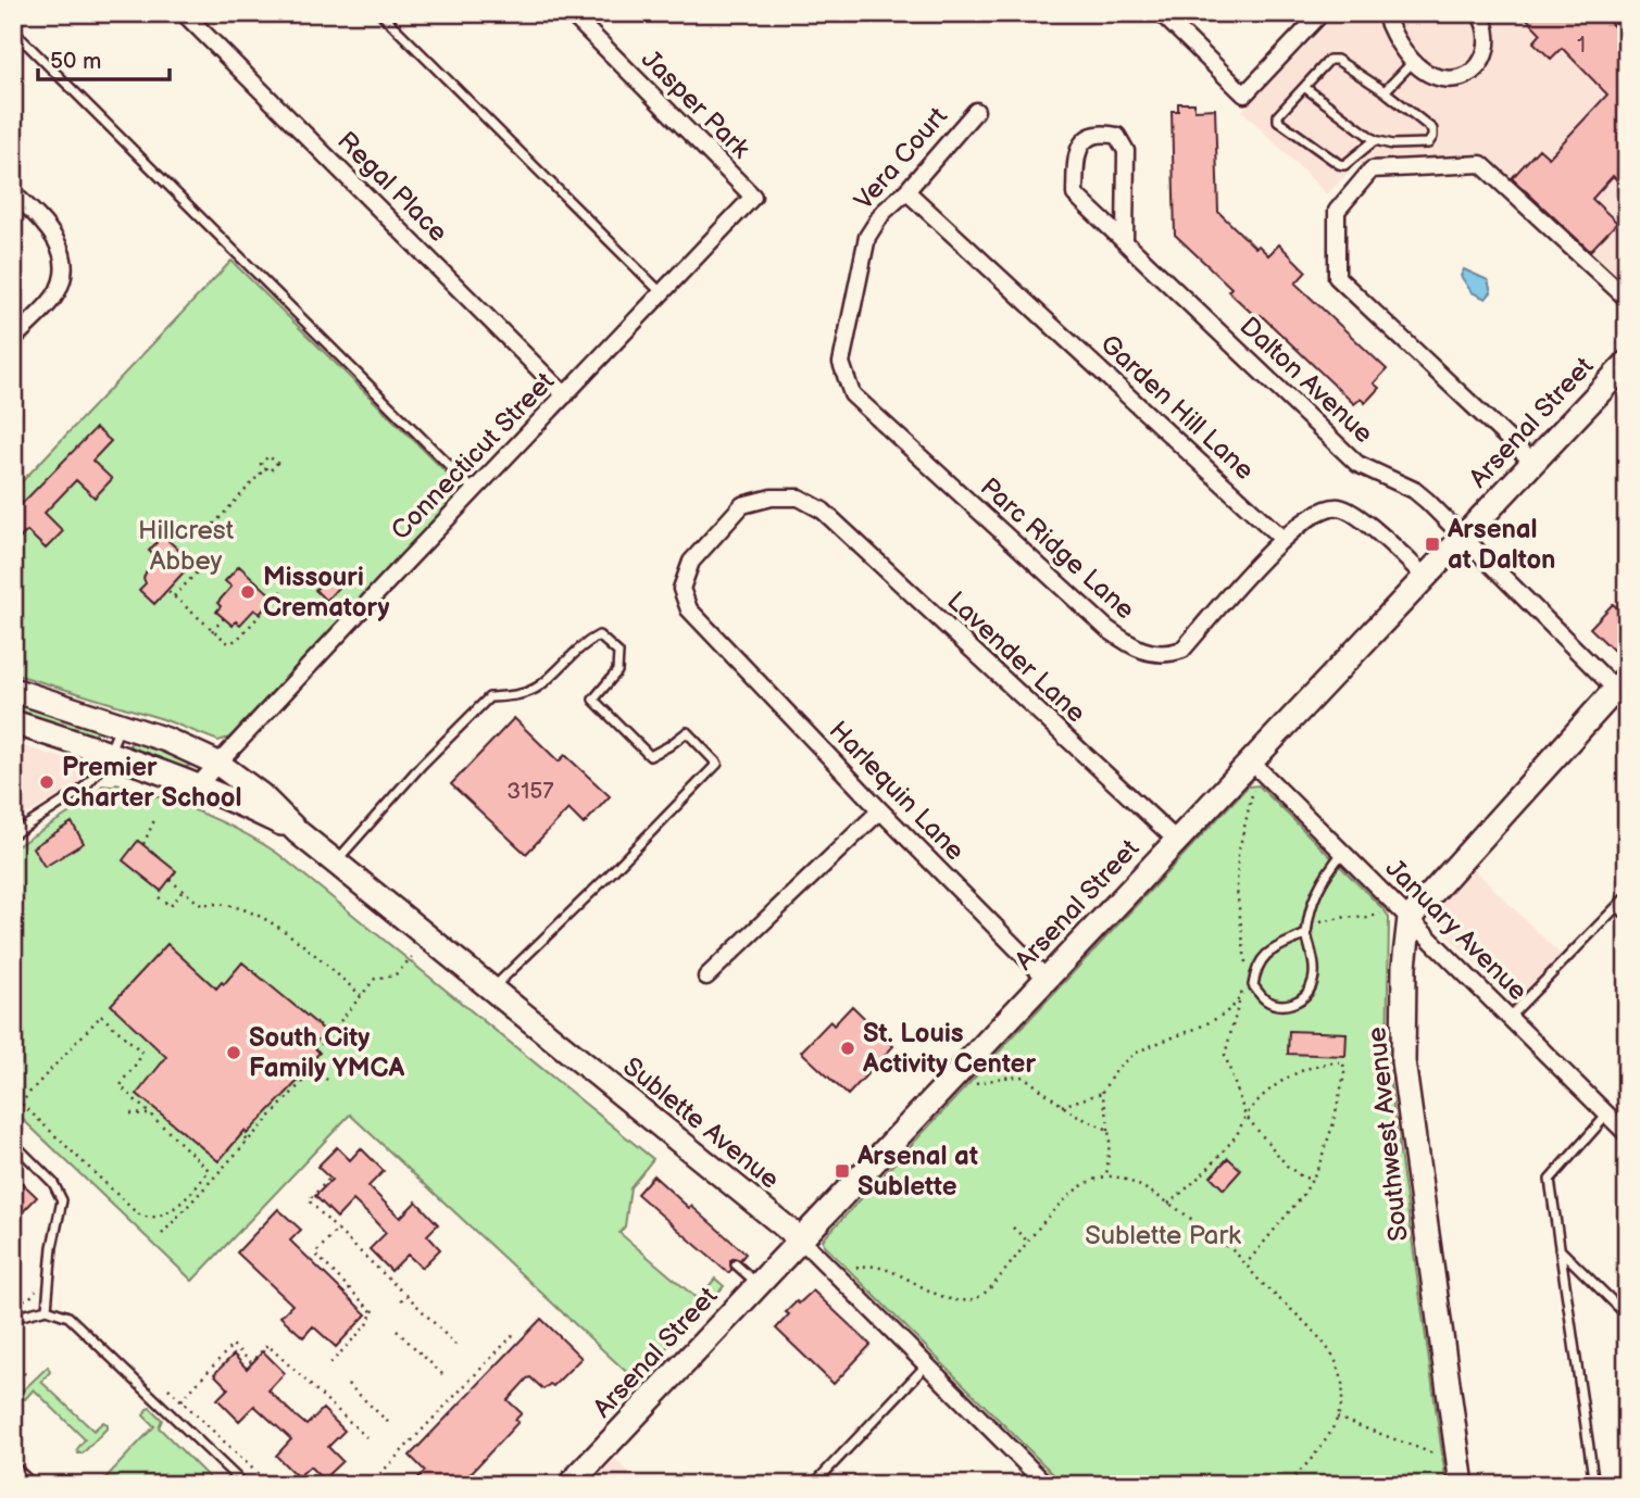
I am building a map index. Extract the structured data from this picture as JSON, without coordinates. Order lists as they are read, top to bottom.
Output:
{
  "streets": {
    "street": [
      "Jasper Park",
      "Vera Court",
      "Regal Place",
      "Dalton Avenue",
      "Garden Hill Lane",
      "Arsenal Street",
      "Connecticut Street",
      "Parc Ridge Lane",
      "Lavender Lane",
      "Harlequin Lane",
      "January Avenue",
      "Sublette Avenue",
      "Southwest Avenue"
    ]
  },
  "crossings": [
    ["Jasper Park", "Connecticut Street"],
    ["Vera Court", "Garden Hill Lane"],
    ["Vera Court", "Parc Ridge Lane"],
    ["Regal Place", "Connecticut Street"],
    ["Dalton Avenue", "Arsenal Street"],
    ["Garden Hill Lane", "Parc Ridge Lane"],
    ["Arsenal Street", "Lavender Lane"],
    ["Arsenal Street", "Harlequin Lane"],
    ["Arsenal Street", "January Avenue"],
    ["Arsenal Street", "Sublette Avenue"],
    ["Connecticut Street", "Sublette Avenue"],
    ["Lavender Lane", "Harlequin Lane"],
    ["January Avenue", "Southwest Avenue"]
  ],
  "parks": ["Hillcrest Abbey", "Sublette Park"],
  "places": {
    "transit": ["Arsenal at Dalton", "Arsenal at Sublette"],
    "other": [
      "Missouri Crematory",
      "Premier Charter School",
      "St. Louis Activity Center",
      "South City Family YMCA"
    ]
  },
  "house_numbers": ["1", "3157"],
  "scale_bar": "50 m"
}
